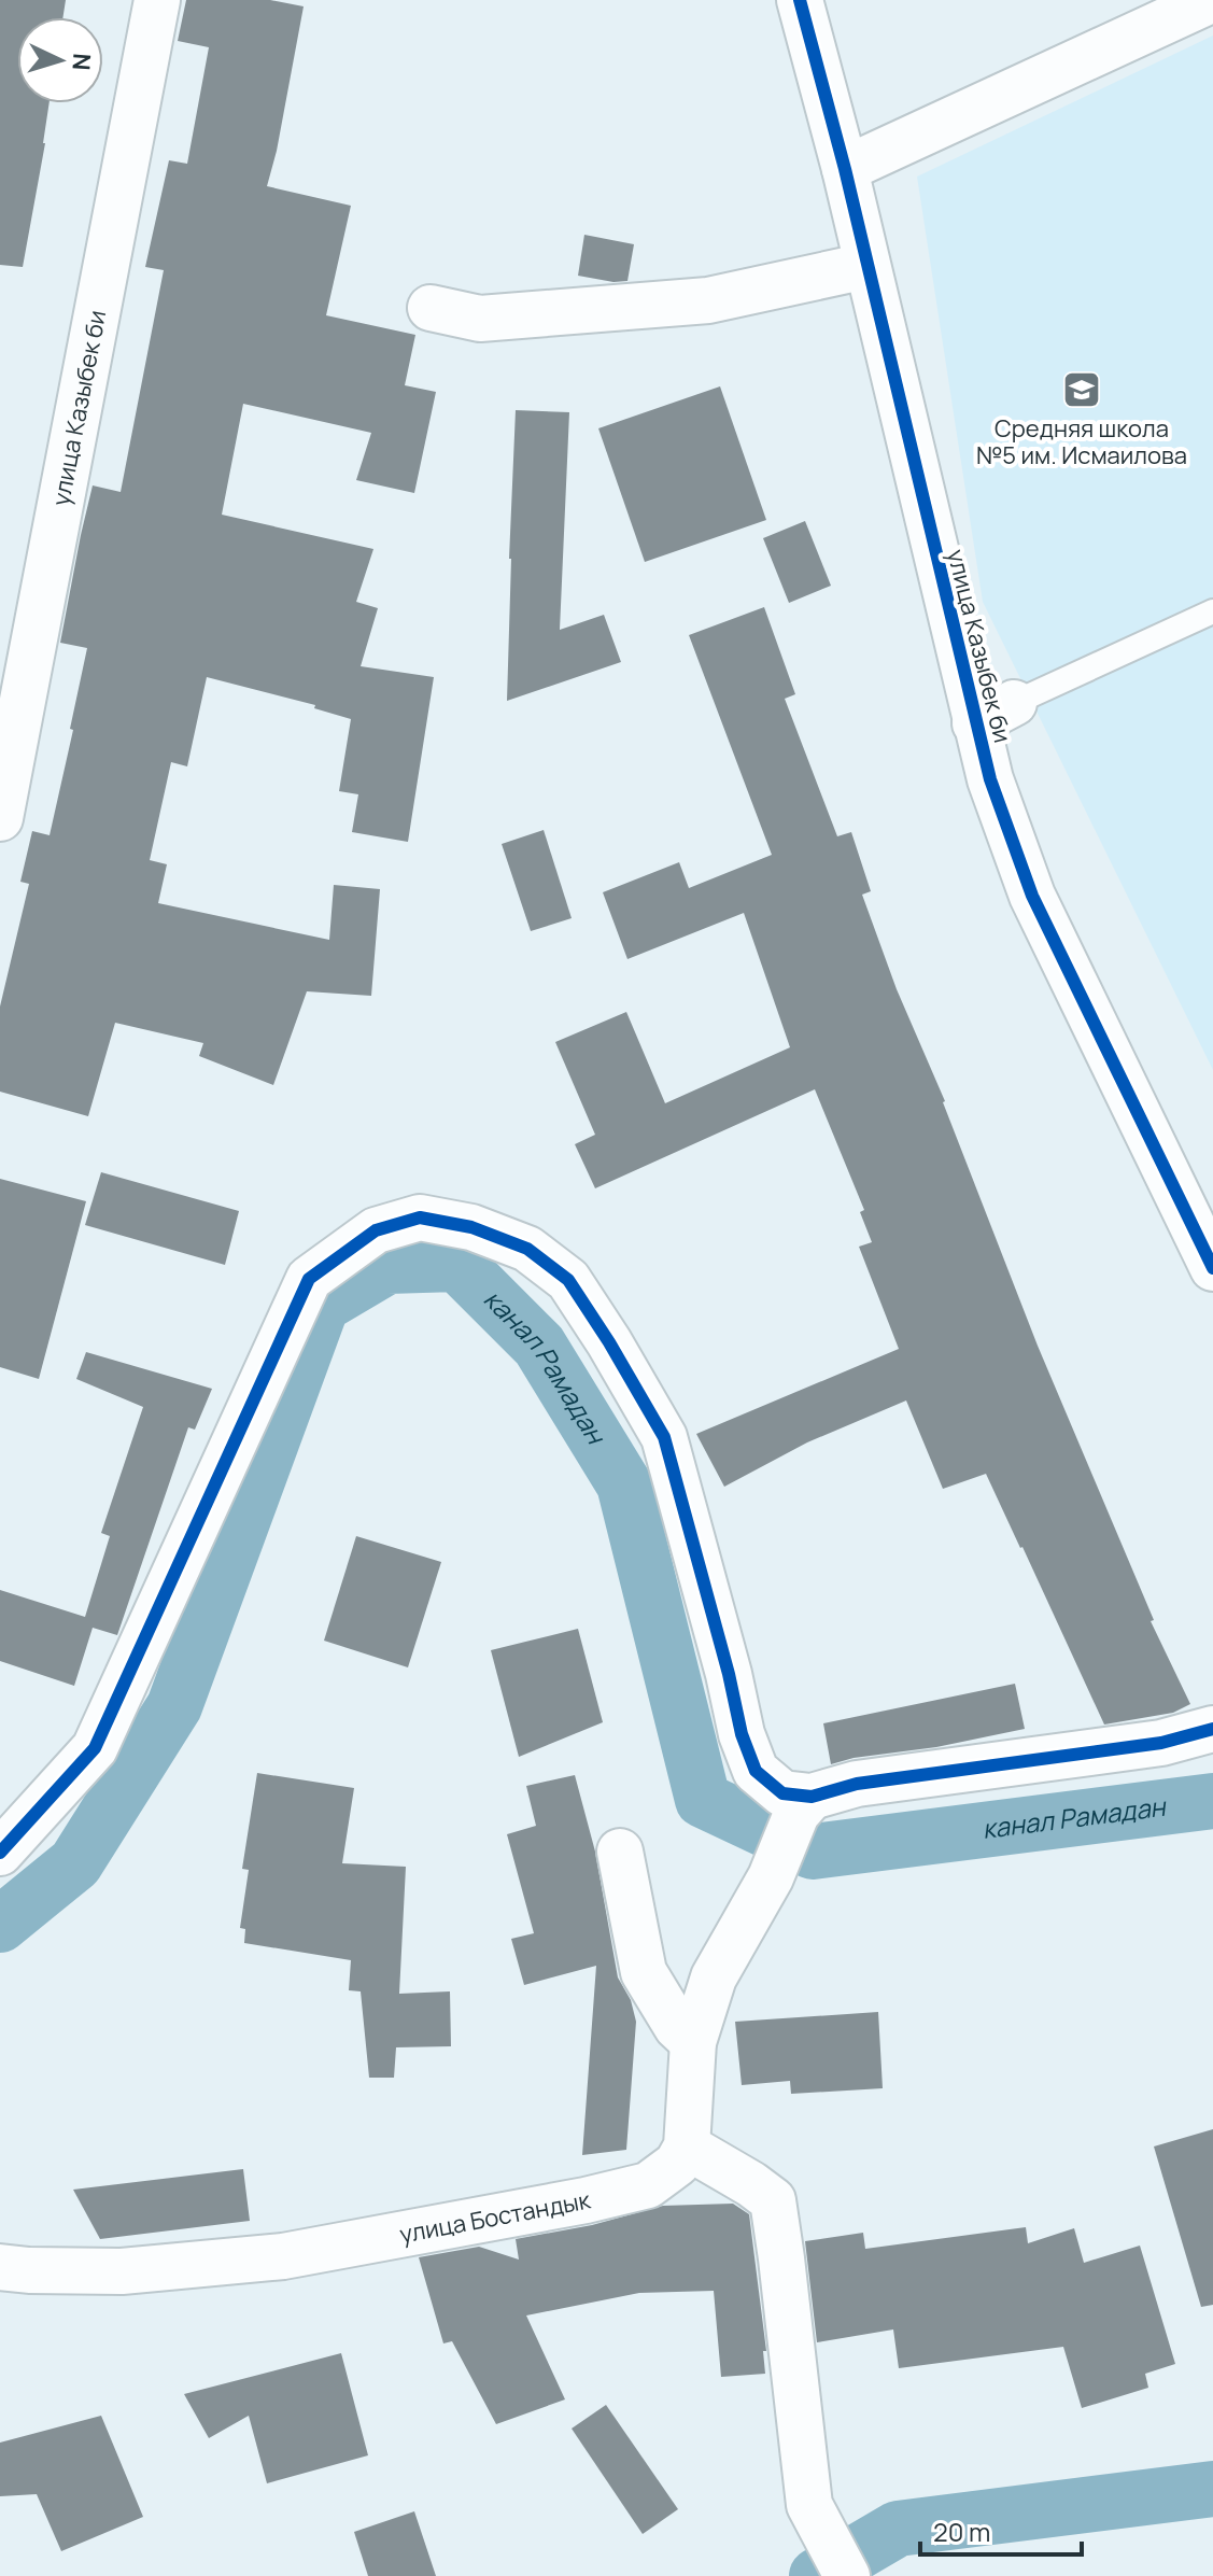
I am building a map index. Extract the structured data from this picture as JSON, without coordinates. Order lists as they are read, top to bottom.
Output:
{
  "streets": {
    "street": ["улица Казыбек би", "улица Бостандык"]
  },
  "water": ["канал Рамадан"],
  "places": {
    "school or university": ["Средняя школа №5 им. Исмаилова"]
  },
  "scale_bar": "20 m",
  "north": "right"
}
